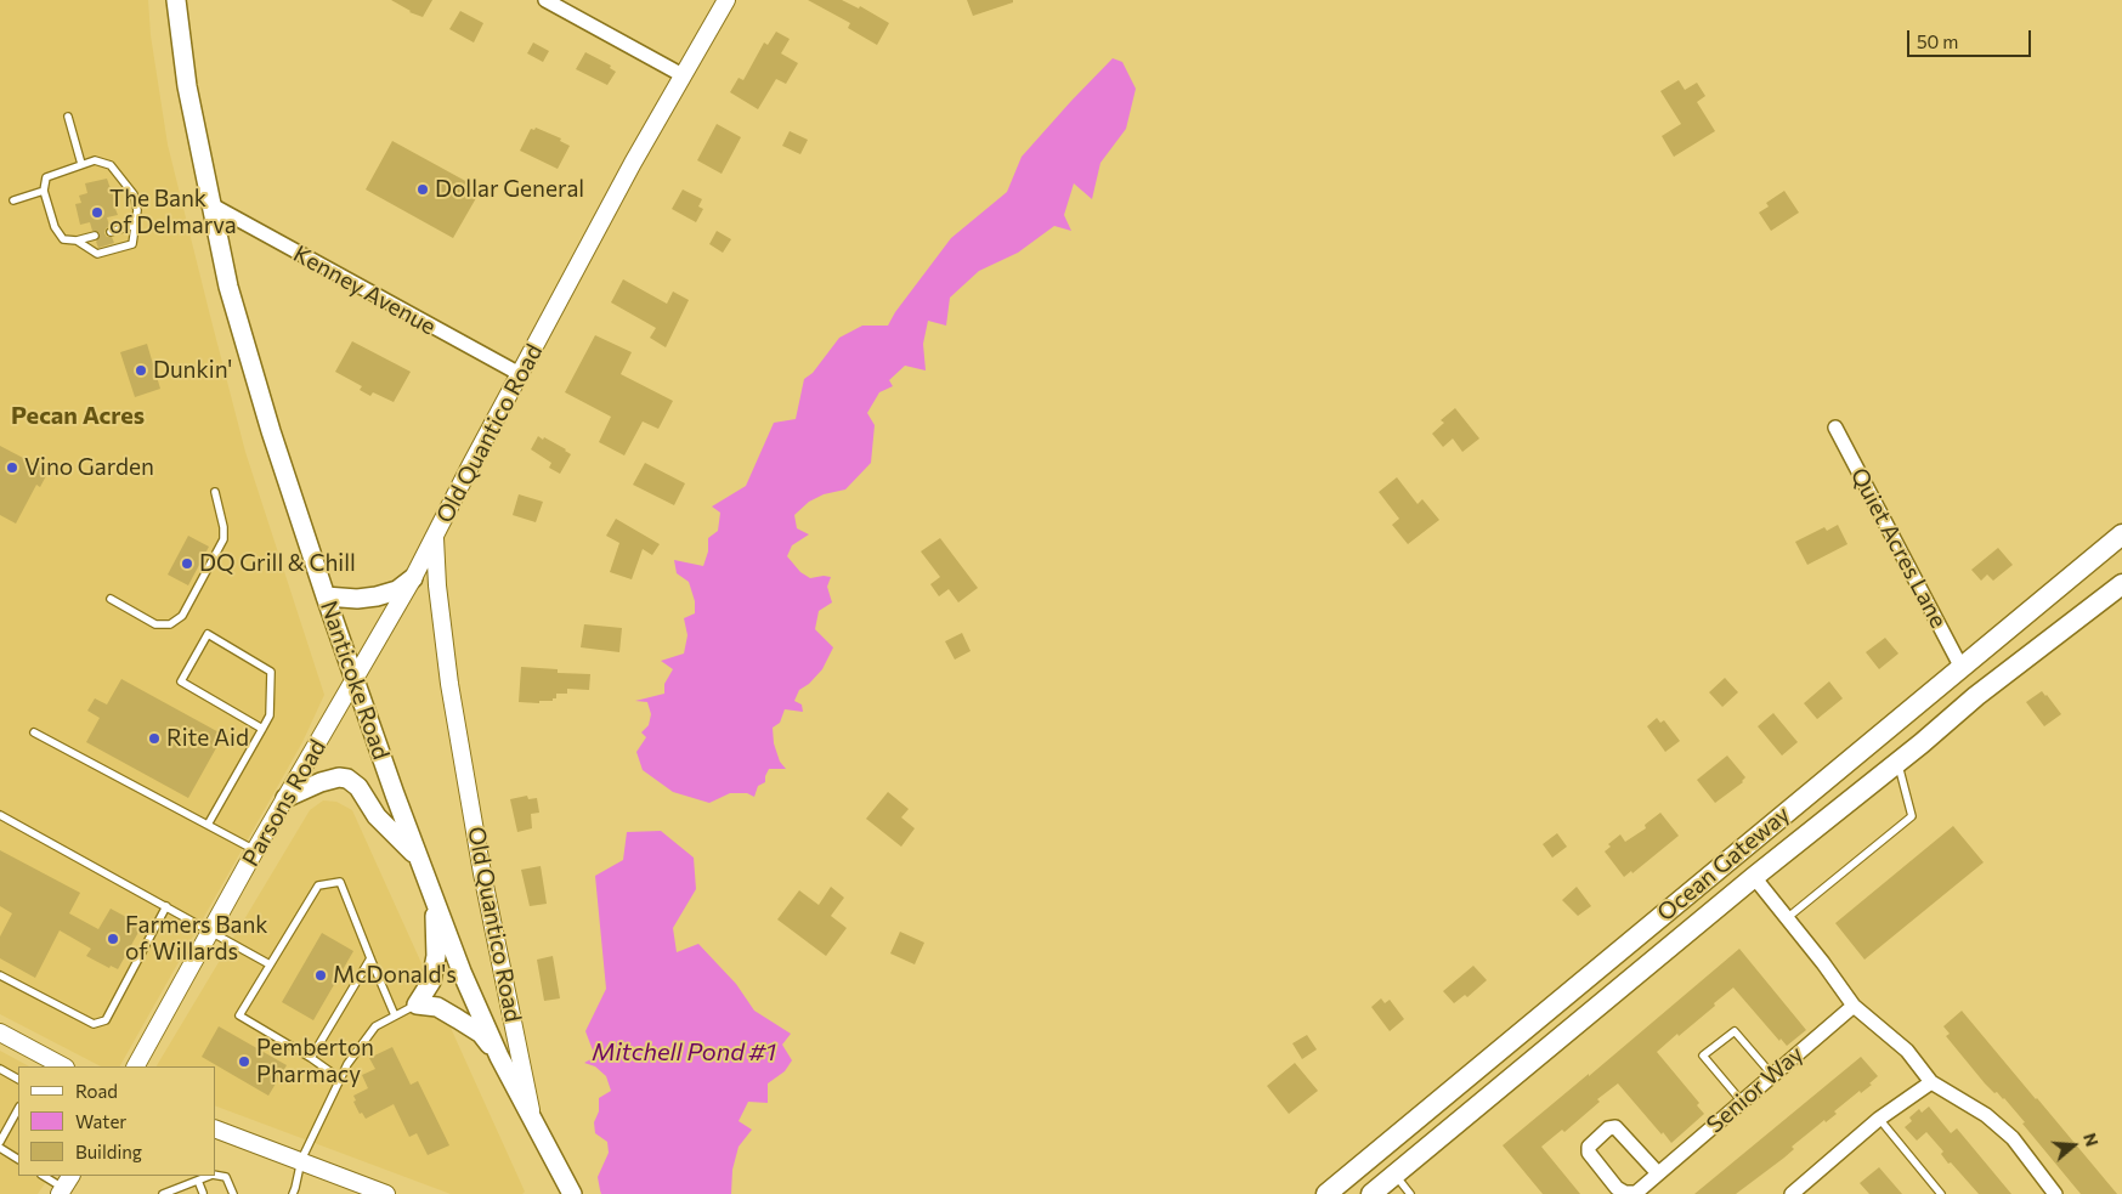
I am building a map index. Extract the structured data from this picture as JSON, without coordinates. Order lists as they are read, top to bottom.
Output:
{
  "streets": {
    "main road": ["Nanticoke Road", "Ocean Gateway"],
    "street": [
      "Kenney Avenue",
      "Old Quantico Road",
      "Quiet Acres Lane",
      "Parsons Road",
      "Senior Way"
    ]
  },
  "crossings": [
    ["Kenney Avenue", "Old Quantico Road"],
    ["Kenney Avenue", "Nanticoke Road"],
    ["Old Quantico Road", "Nanticoke Road"],
    ["Old Quantico Road", "Parsons Road"],
    ["Quiet Acres Lane", "Ocean Gateway"],
    ["Nanticoke Road", "Parsons Road"]
  ],
  "districts": ["Pecan Acres"],
  "water": ["Mitchell Pond #1"],
  "places": [
    "Dollar General",
    "The Bank of Delmarva",
    "Dunkin'",
    "Vino Garden",
    "DQ Grill & Chill",
    "Rite Aid",
    "Farmers Bank of Willards",
    "McDonald's",
    "Pemberton Pharmacy"
  ],
  "legend": ["Road", "Water", "Building"],
  "scale_bar": "50 m",
  "north": "right"
}
